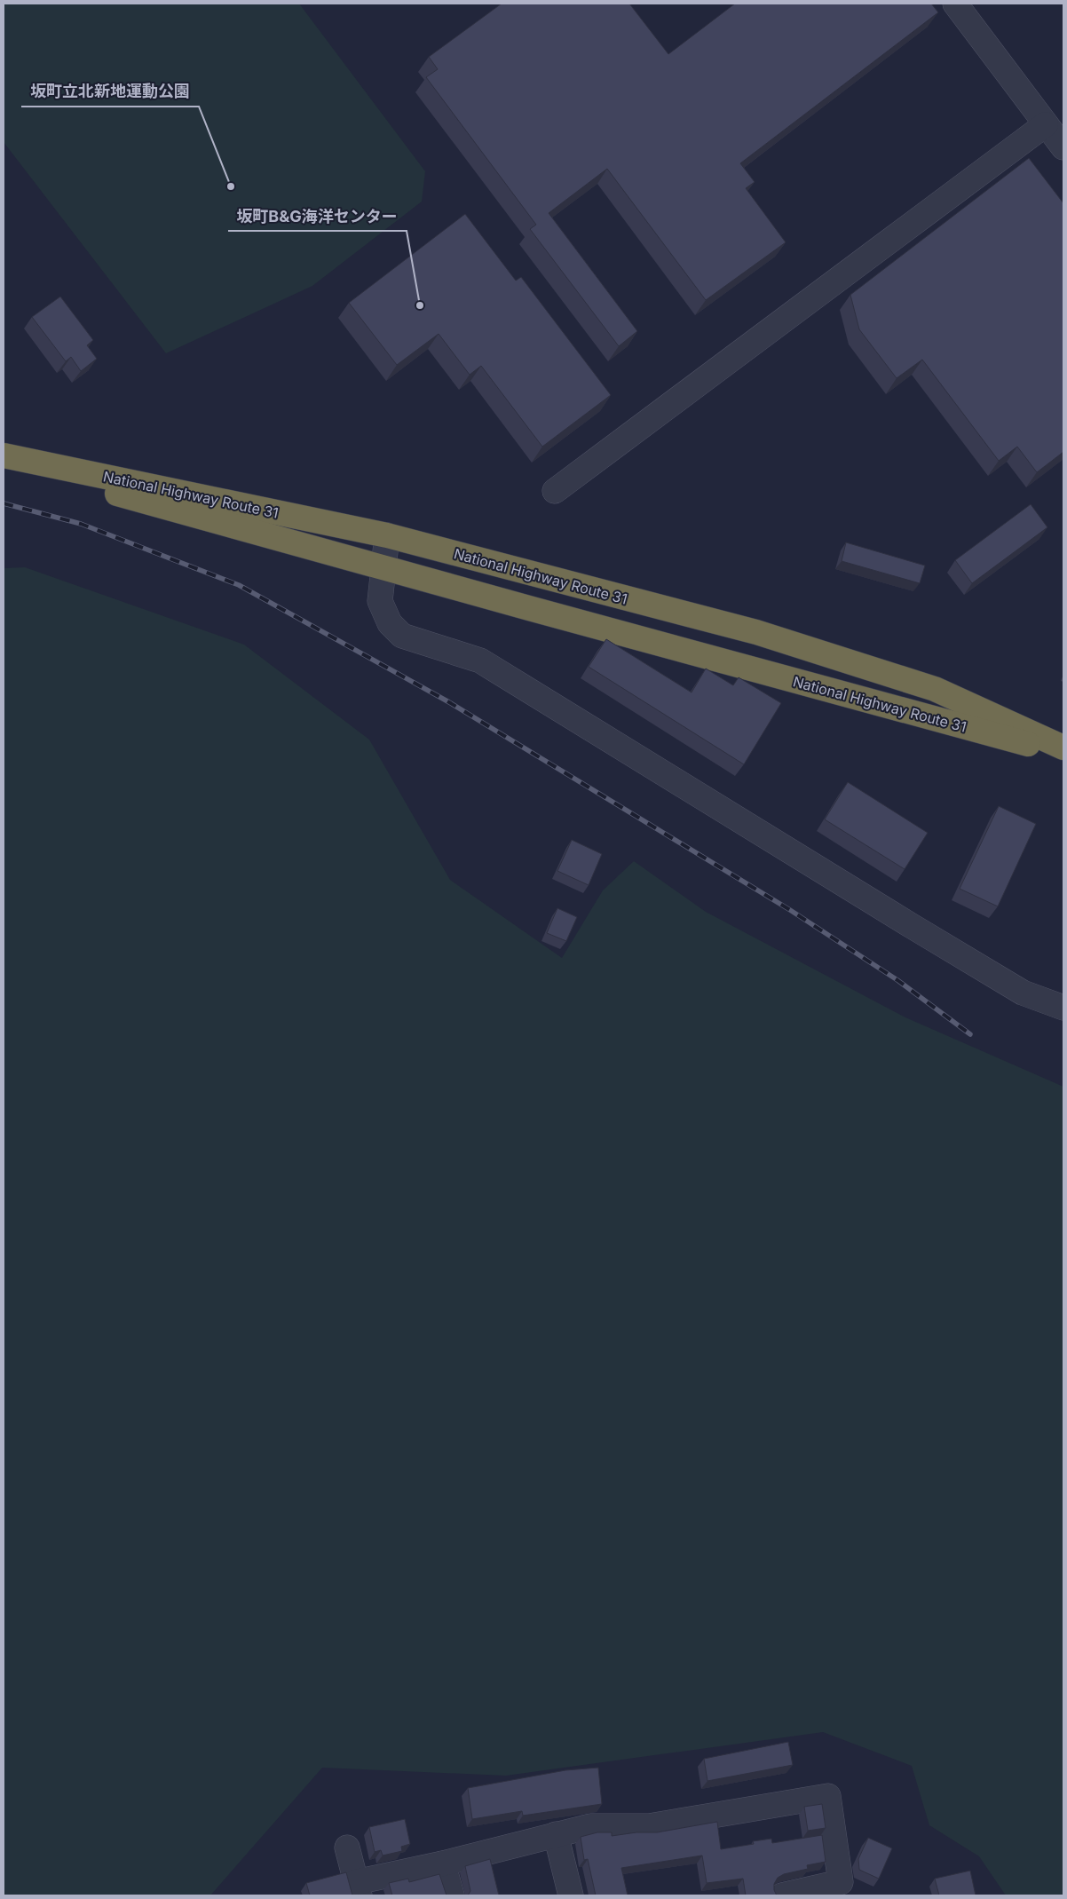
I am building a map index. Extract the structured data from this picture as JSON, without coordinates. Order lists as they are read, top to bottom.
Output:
{
  "streets": {
    "highway": ["National Highway Route 31"]
  },
  "places": ["坂町立北新地運動公園", "坂町B&G海洋センター"]
}
